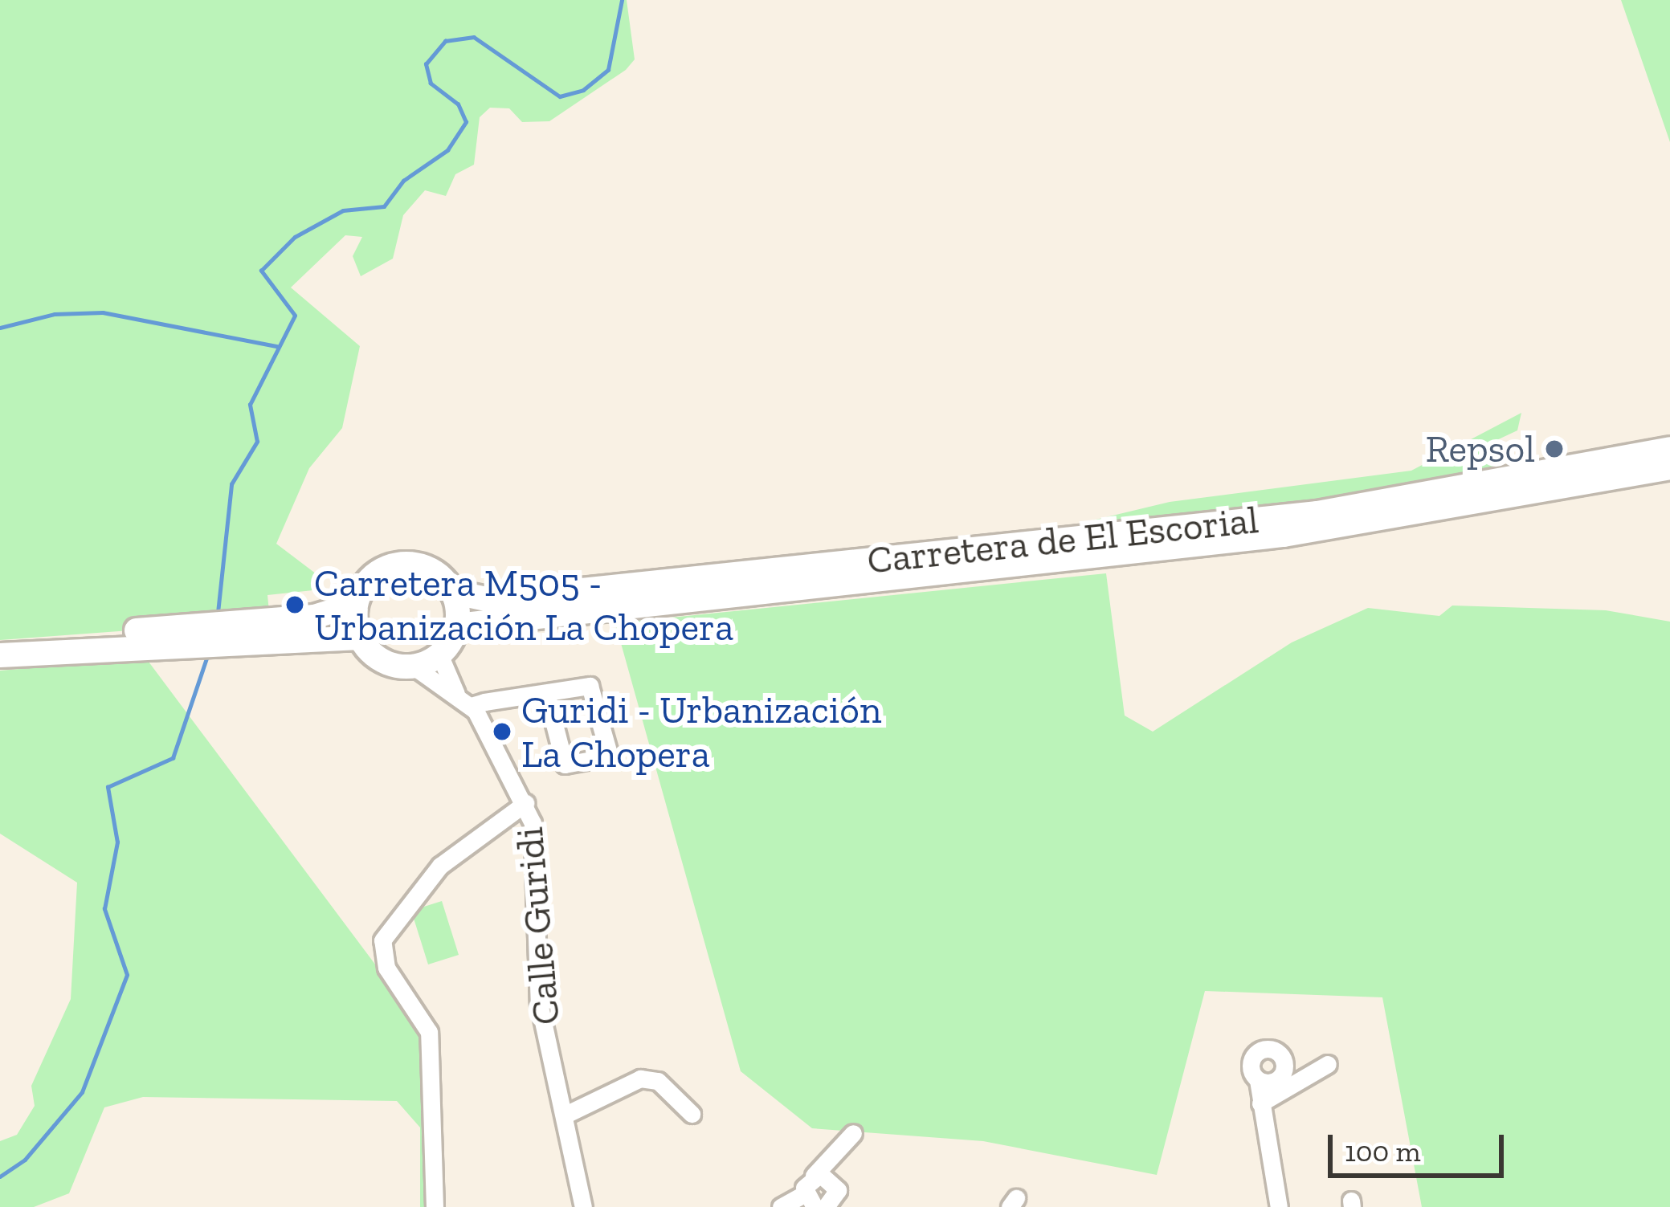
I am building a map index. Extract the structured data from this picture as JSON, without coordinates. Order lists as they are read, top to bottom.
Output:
{
  "streets": {
    "highway": ["Carretera de El Escorial"],
    "street": ["Calle Guridi"]
  },
  "crossings": [
    ["Carretera de El Escorial", "Calle Guridi"]
  ],
  "places": ["Repsol", "Carretera M505 - Urbanización La Chopera", "Guridi - Urbanización La Chopera"],
  "scale_bar": "100 m"
}
